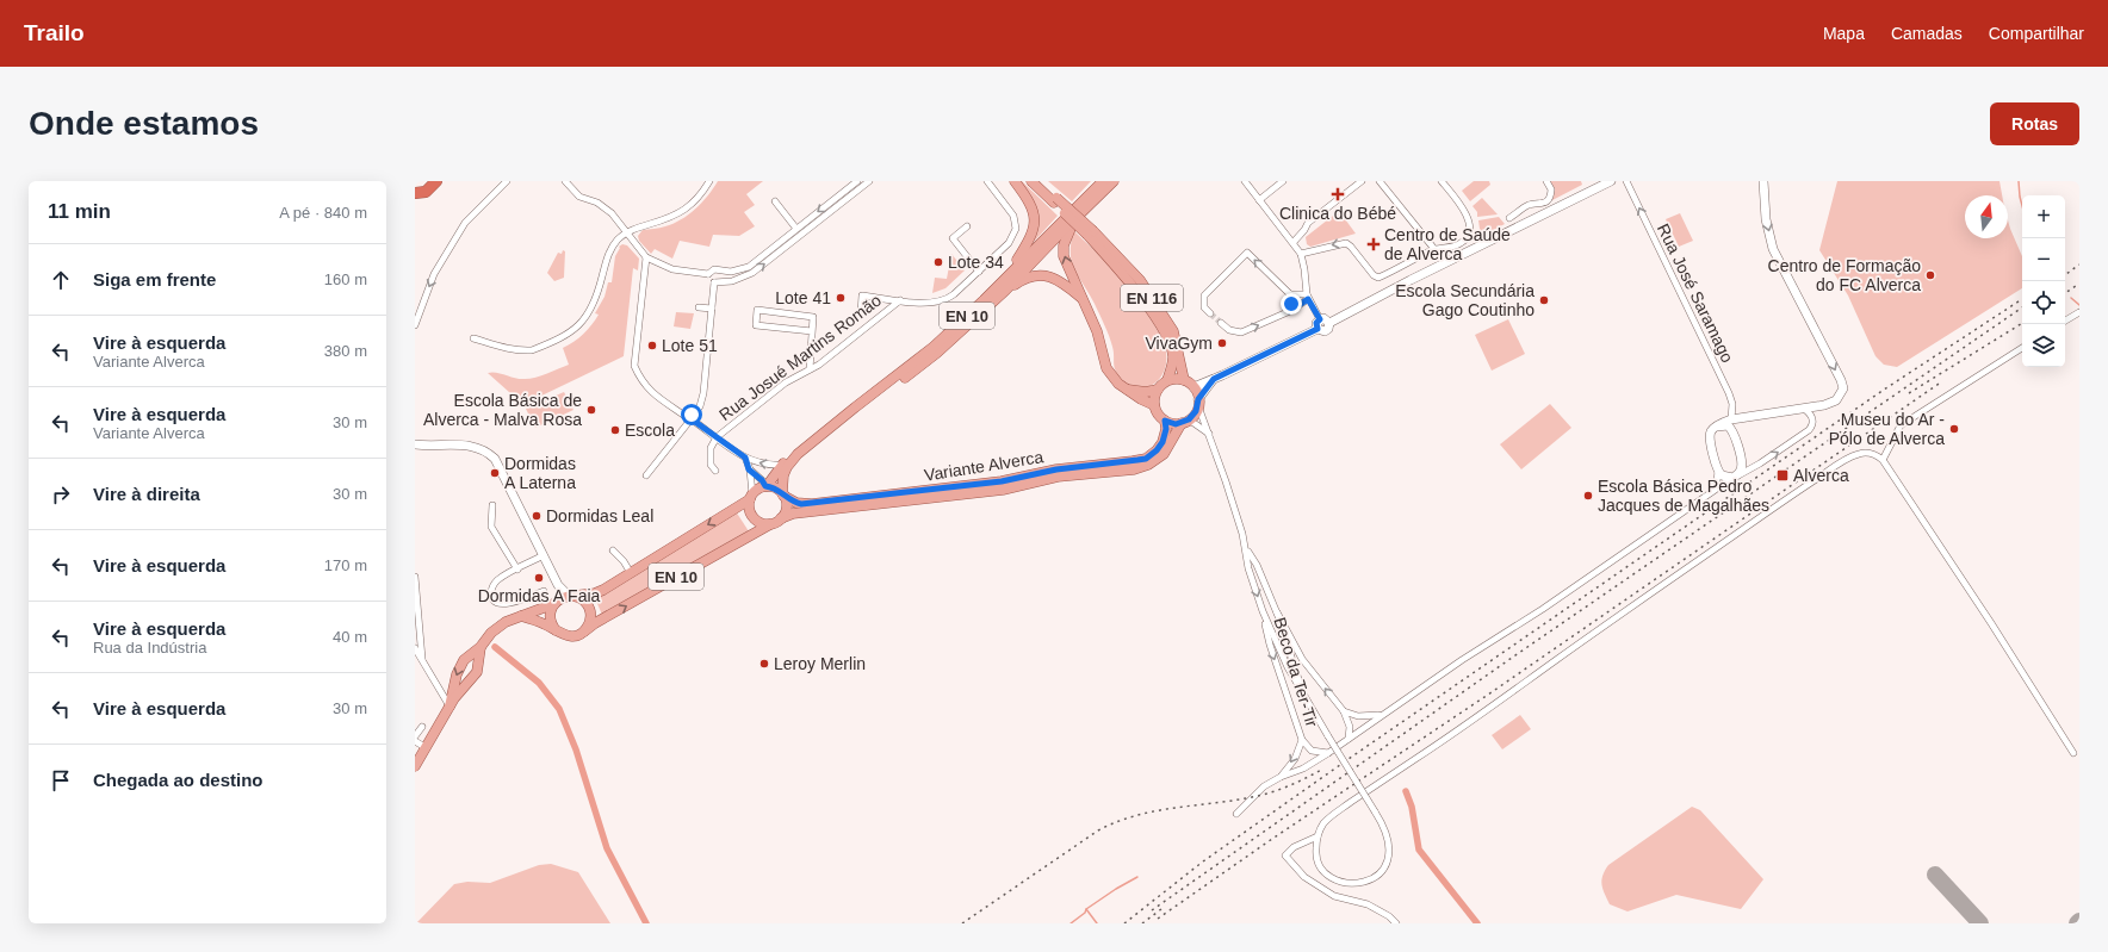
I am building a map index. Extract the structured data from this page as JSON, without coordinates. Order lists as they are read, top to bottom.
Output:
{
  "streets": {
    "main road": ["EN 116", "EN 10", "Variante Alverca"],
    "street": ["Rua José Saramago", "Rua Josué Martins Romão", "Beco da Ter-Tir"]
  },
  "crossings": [
    ["EN 116", "Variante Alverca"],
    ["EN 10", "Variante Alverca"]
  ],
  "one_way": ["Rua José Saramago"],
  "places": {
    "health": ["Clinica do Bébé", "Centro de Saúde de Alverca"],
    "other": [
      "Lote 34",
      "Centro de Formação do FC Alverca",
      "Lote 41",
      "Escola Secundária Gago Coutinho",
      "VivaGym",
      "Lote 51",
      "Escola Básica de Alverca - Malva Rosa",
      "Museu do Ar - Pólo de Alverca",
      "Escola",
      "Dormidas A Laterna",
      "Escola Básica Pedro Jacques de Magalhães",
      "Dormidas Leal",
      "Dormidas A Faia",
      "Leroy Merlin"
    ],
    "transit": ["Alverca"]
  },
  "north": "top",
  "page": {
    "header": "Trailo",
    "nav": ["Mapa", "Camadas", "Compartilhar"],
    "buttons": "Rotas",
    "title": "Onde estamos",
    "heading": ["11 min", "A pé · 840 m"],
    "map_buttons": ["+", "−"],
    "list": [
      ["Siga em frente", "160 m"],
      ["Vire à esquerda", "Variante Alverca", "380 m"],
      ["Vire à esquerda", "Variante Alverca", "30 m"],
      ["Vire à direita", "30 m"],
      ["Vire à esquerda", "170 m"],
      ["Vire à esquerda", "Rua da Indústria", "40 m"],
      ["Vire à esquerda", "30 m"],
      "Chegada ao destino"
    ]
  }
}
